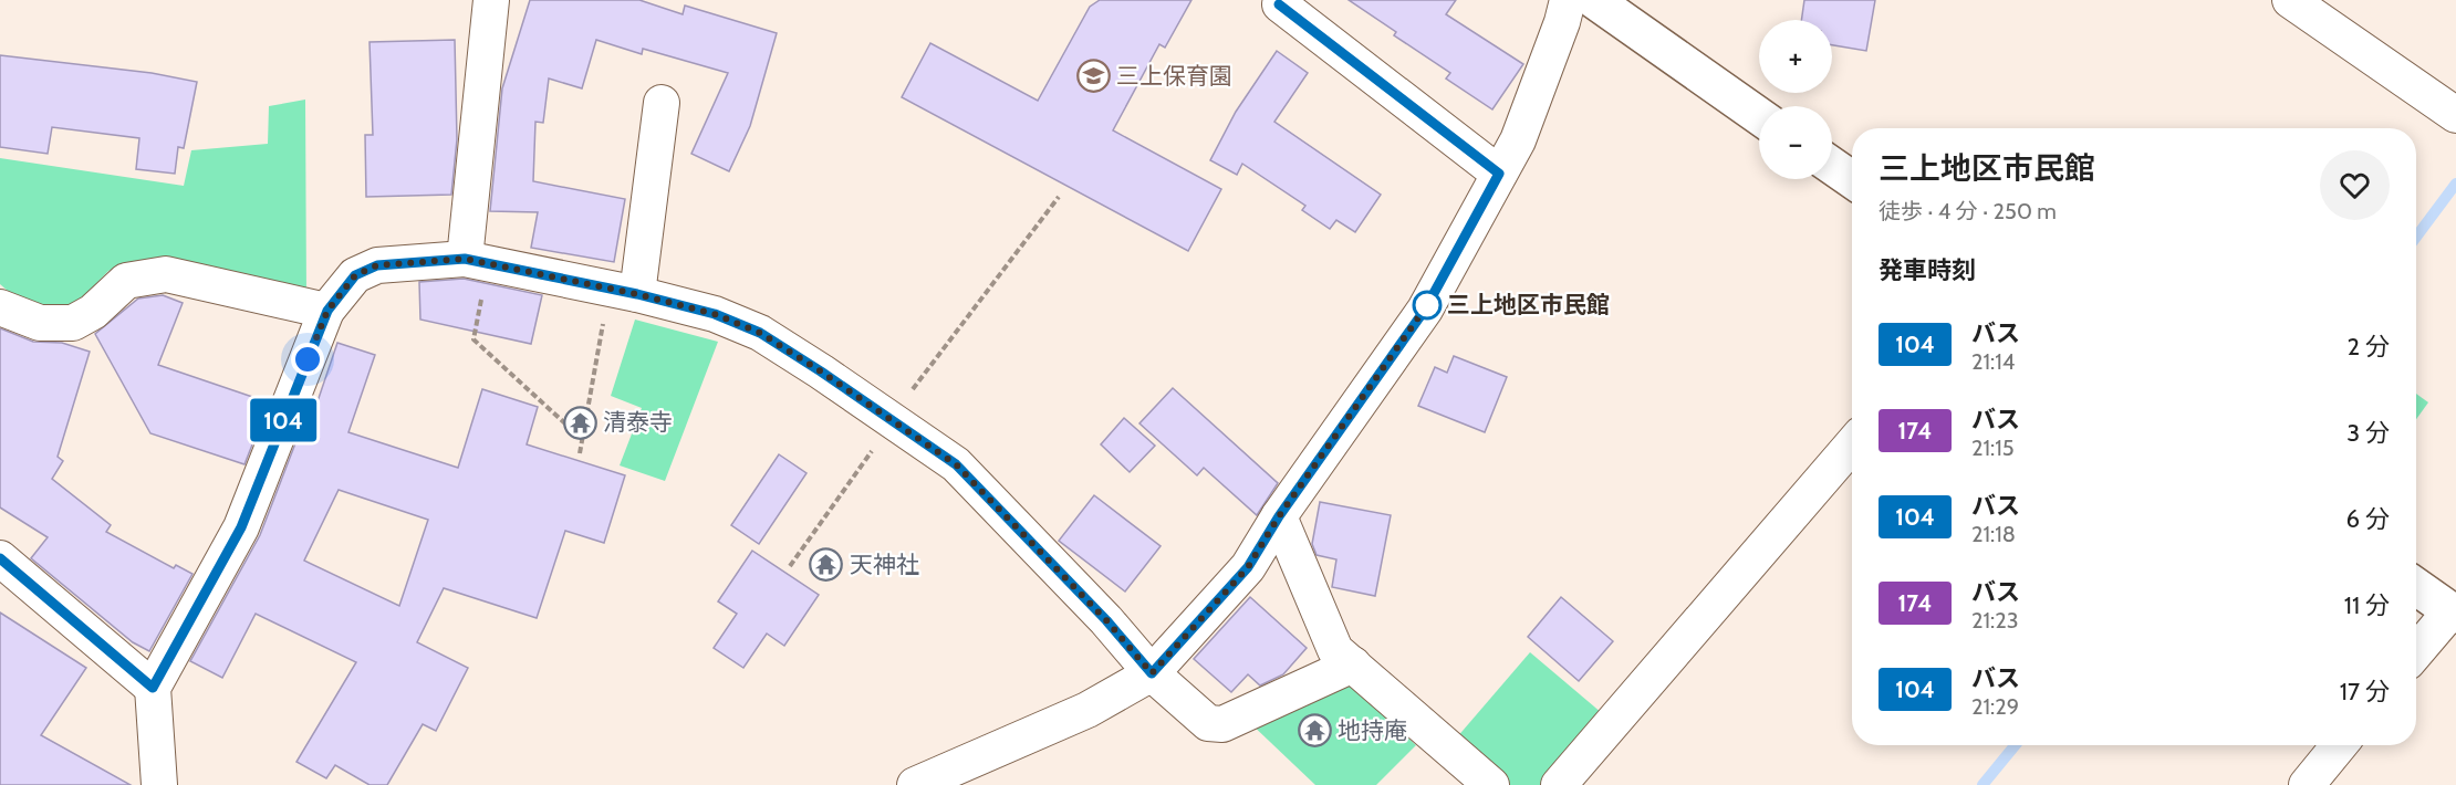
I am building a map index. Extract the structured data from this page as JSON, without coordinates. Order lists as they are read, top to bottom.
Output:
{
  "places": {
    "school or university": ["三上保育園"],
    "other": ["三上地区市民館"],
    "temple": ["清泰寺", "天神社", "地持庵"]
  },
  "lines": ["bus line 104"],
  "page": {
    "on_map": "104",
    "map_buttons": ["+", "−"],
    "heading": [
      ["三上地区市民館", "徒歩 · 4 分 · 250 m"],
      "発車時刻"
    ],
    "list": [
      {
        "mark": "104",
        "name": "バス",
        "note": "21:14",
        "value": "2 分"
      },
      {
        "mark": "174",
        "name": "バス",
        "note": "21:15",
        "value": "3 分"
      },
      {
        "mark": "104",
        "name": "バス",
        "note": "21:18",
        "value": "6 分"
      },
      {
        "mark": "174",
        "name": "バス",
        "note": "21:23",
        "value": "11 分"
      },
      {
        "mark": "104",
        "name": "バス",
        "note": "21:29",
        "value": "17 分"
      }
    ]
  }
}
